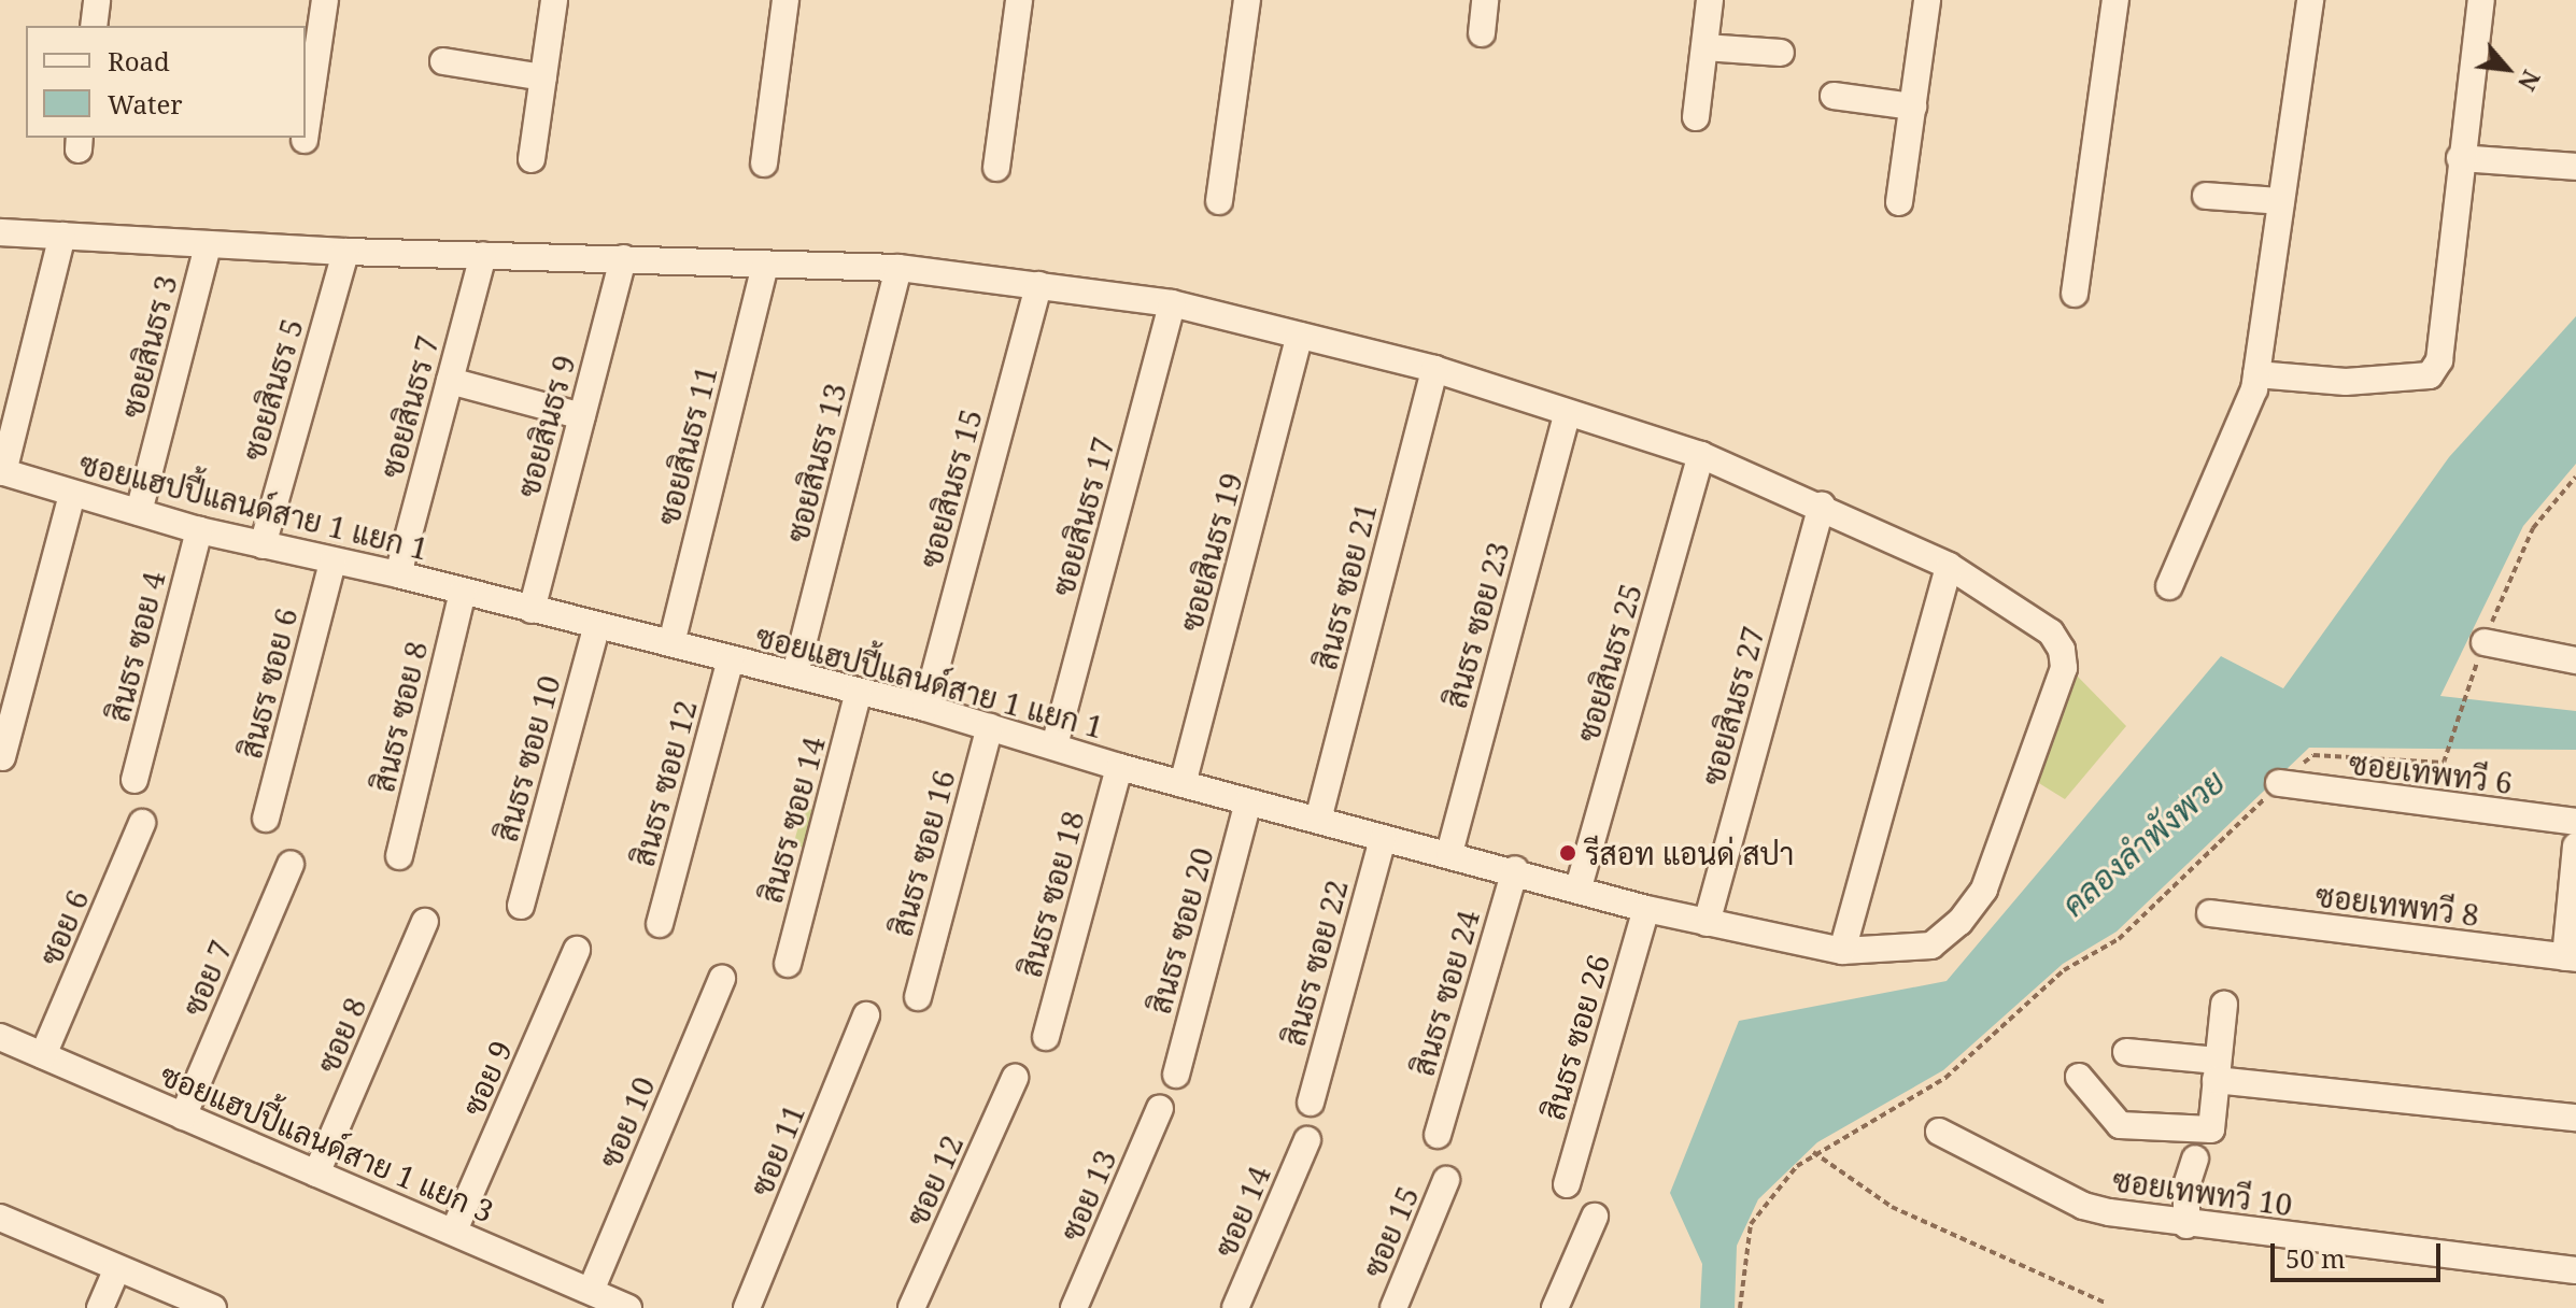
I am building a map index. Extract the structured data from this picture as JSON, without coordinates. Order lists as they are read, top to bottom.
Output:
{
  "streets": {
    "street": [
      "ซอยสินธร 3",
      "ซอยสินธร 5",
      "ซอยสินธร 7",
      "ซอยสินธร 9",
      "ซอยสินธร 11",
      "ซอยสินธร 13",
      "ซอยสินธร 15",
      "ซอยแฮปปี้แลนด์สาย 1 แยก 1",
      "ซอยสินธร 17",
      "ซอยสินธร 19",
      "สินธร ซอย 21",
      "สินธร ซอย 23",
      "สินธร ซอย 4",
      "ซอยสินธร 25",
      "สินธร ซอย 6",
      "ซอยสินธร 27",
      "สินธร ซอย 8",
      "สินธร ซอย 10",
      "ซอยเทพทวี 6",
      "สินธร ซอย 12",
      "สินธร ซอย 14",
      "สินธร ซอย 16",
      "สินธร ซอย 18",
      "ซอยเทพทวี 8",
      "ซอย 6",
      "สินธร ซอย 20",
      "สินธร ซอย 22",
      "ซอย 7",
      "สินธร ซอย 24",
      "ซอย 8",
      "สินธร ซอย 26",
      "ซอย 9",
      "ซอย 10",
      "ซอยแฮปปี้แลนด์สาย 1 แยก 3",
      "ซอย 11",
      "ซอย 12",
      "ซอยเทพทวี 10",
      "ซอย 13",
      "ซอย 14",
      "ซอย 15"
    ]
  },
  "crossings": [
    ["ซอยสินธร 3", "ซอยแฮปปี้แลนด์สาย 1 แยก 1"],
    ["ซอยสินธร 5", "ซอยแฮปปี้แลนด์สาย 1 แยก 1"],
    ["ซอยสินธร 7", "ซอยแฮปปี้แลนด์สาย 1 แยก 1"],
    ["ซอยสินธร 9", "ซอยแฮปปี้แลนด์สาย 1 แยก 1"],
    ["ซอยสินธร 11", "ซอยแฮปปี้แลนด์สาย 1 แยก 1"],
    ["ซอยสินธร 13", "ซอยแฮปปี้แลนด์สาย 1 แยก 1"],
    ["ซอยสินธร 15", "ซอยแฮปปี้แลนด์สาย 1 แยก 1"],
    ["ซอยแฮปปี้แลนด์สาย 1 แยก 1", "ซอยสินธร 17"],
    ["ซอยแฮปปี้แลนด์สาย 1 แยก 1", "ซอยสินธร 19"],
    ["ซอยแฮปปี้แลนด์สาย 1 แยก 1", "สินธร ซอย 21"],
    ["ซอยแฮปปี้แลนด์สาย 1 แยก 1", "สินธร ซอย 23"],
    ["ซอยแฮปปี้แลนด์สาย 1 แยก 1", "สินธร ซอย 4"],
    ["ซอยแฮปปี้แลนด์สาย 1 แยก 1", "ซอยสินธร 25"],
    ["ซอยแฮปปี้แลนด์สาย 1 แยก 1", "สินธร ซอย 6"],
    ["ซอยแฮปปี้แลนด์สาย 1 แยก 1", "ซอยสินธร 27"],
    ["ซอยแฮปปี้แลนด์สาย 1 แยก 1", "สินธร ซอย 8"],
    ["ซอยแฮปปี้แลนด์สาย 1 แยก 1", "สินธร ซอย 10"],
    ["ซอยแฮปปี้แลนด์สาย 1 แยก 1", "สินธร ซอย 12"],
    ["ซอยแฮปปี้แลนด์สาย 1 แยก 1", "สินธร ซอย 14"],
    ["ซอยแฮปปี้แลนด์สาย 1 แยก 1", "สินธร ซอย 16"],
    ["ซอยแฮปปี้แลนด์สาย 1 แยก 1", "สินธร ซอย 18"],
    ["ซอยแฮปปี้แลนด์สาย 1 แยก 1", "สินธร ซอย 20"],
    ["ซอยแฮปปี้แลนด์สาย 1 แยก 1", "สินธร ซอย 22"],
    ["ซอยแฮปปี้แลนด์สาย 1 แยก 1", "สินธร ซอย 24"],
    ["ซอยแฮปปี้แลนด์สาย 1 แยก 1", "สินธร ซอย 26"],
    ["ซอย 6", "ซอยแฮปปี้แลนด์สาย 1 แยก 3"],
    ["ซอย 7", "ซอยแฮปปี้แลนด์สาย 1 แยก 3"],
    ["ซอย 8", "ซอยแฮปปี้แลนด์สาย 1 แยก 3"],
    ["ซอย 9", "ซอยแฮปปี้แลนด์สาย 1 แยก 3"],
    ["ซอย 10", "ซอยแฮปปี้แลนด์สาย 1 แยก 3"]
  ],
  "water": ["คลองลำพังพวย"],
  "places": ["รีสอท แอนด่ สปา"],
  "legend": ["Road", "Water"],
  "scale_bar": "50 m",
  "north": "bottom right"
}
